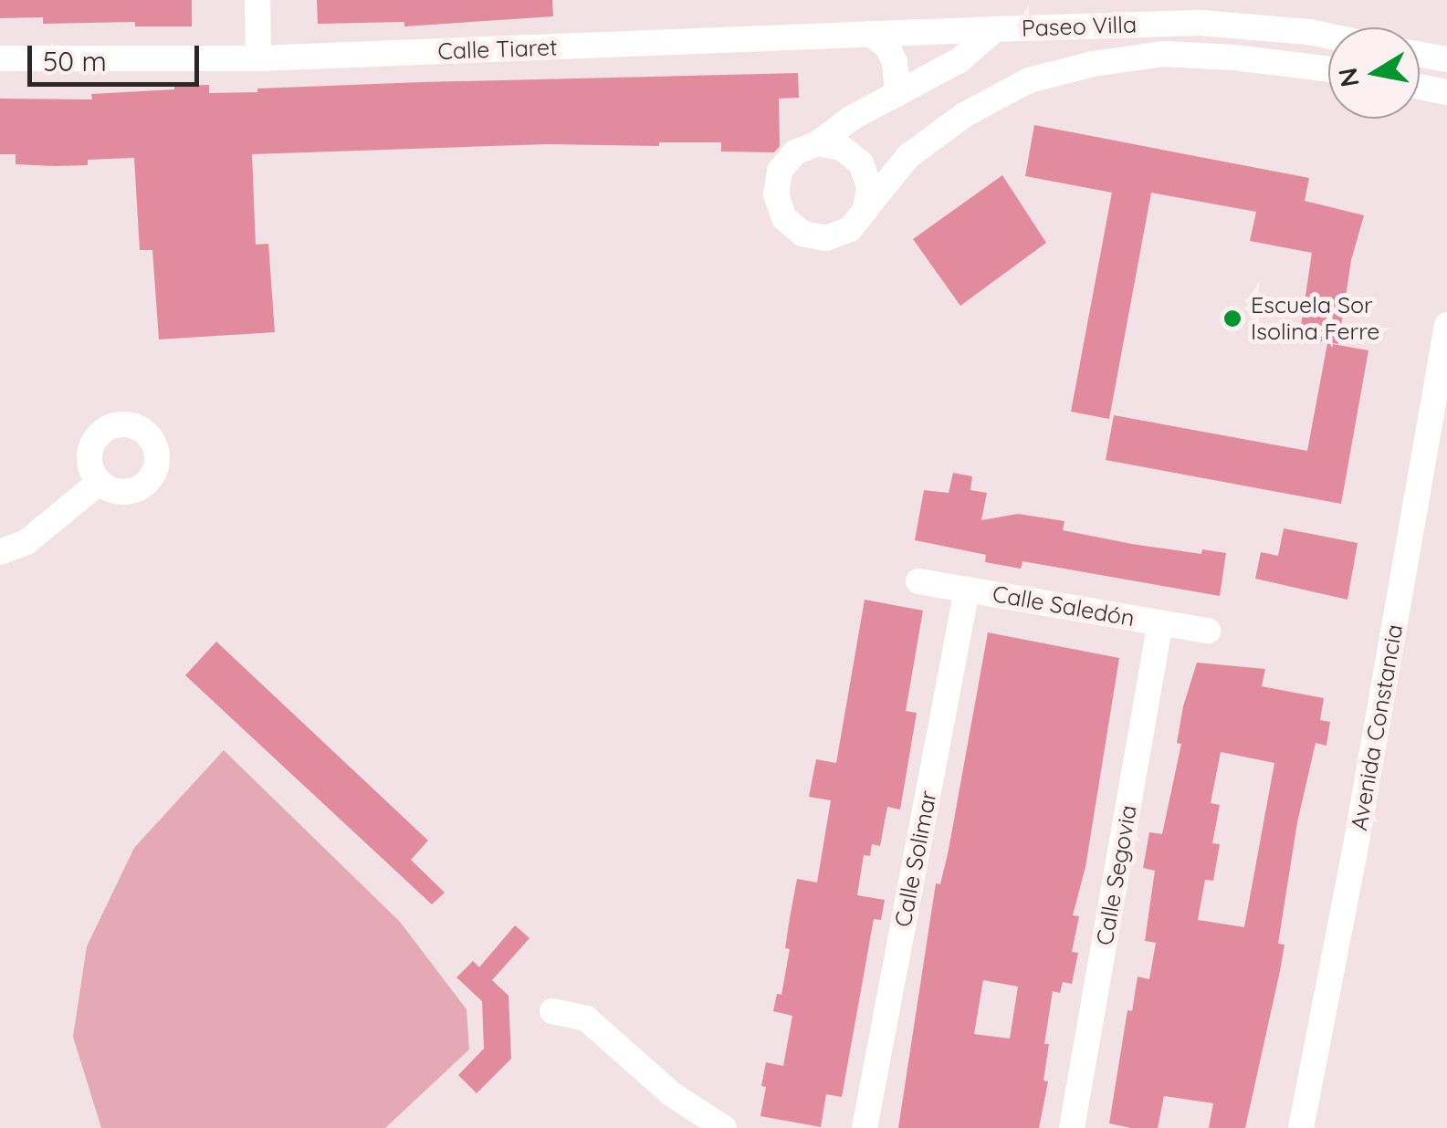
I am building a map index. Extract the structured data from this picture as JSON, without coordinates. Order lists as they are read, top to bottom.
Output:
{
  "streets": {
    "street": [
      "Paseo Villa",
      "Calle Tiaret",
      "Calle Saledón",
      "Avenida Constancia",
      "Calle Solimar",
      "Calle Segovia"
    ]
  },
  "crossings": [
    ["Paseo Villa", "Calle Tiaret"],
    ["Calle Saledón", "Calle Solimar"],
    ["Calle Saledón", "Calle Segovia"]
  ],
  "places": ["Escuela Sor Isolina Ferre"],
  "scale_bar": "50 m",
  "north": "left"
}
